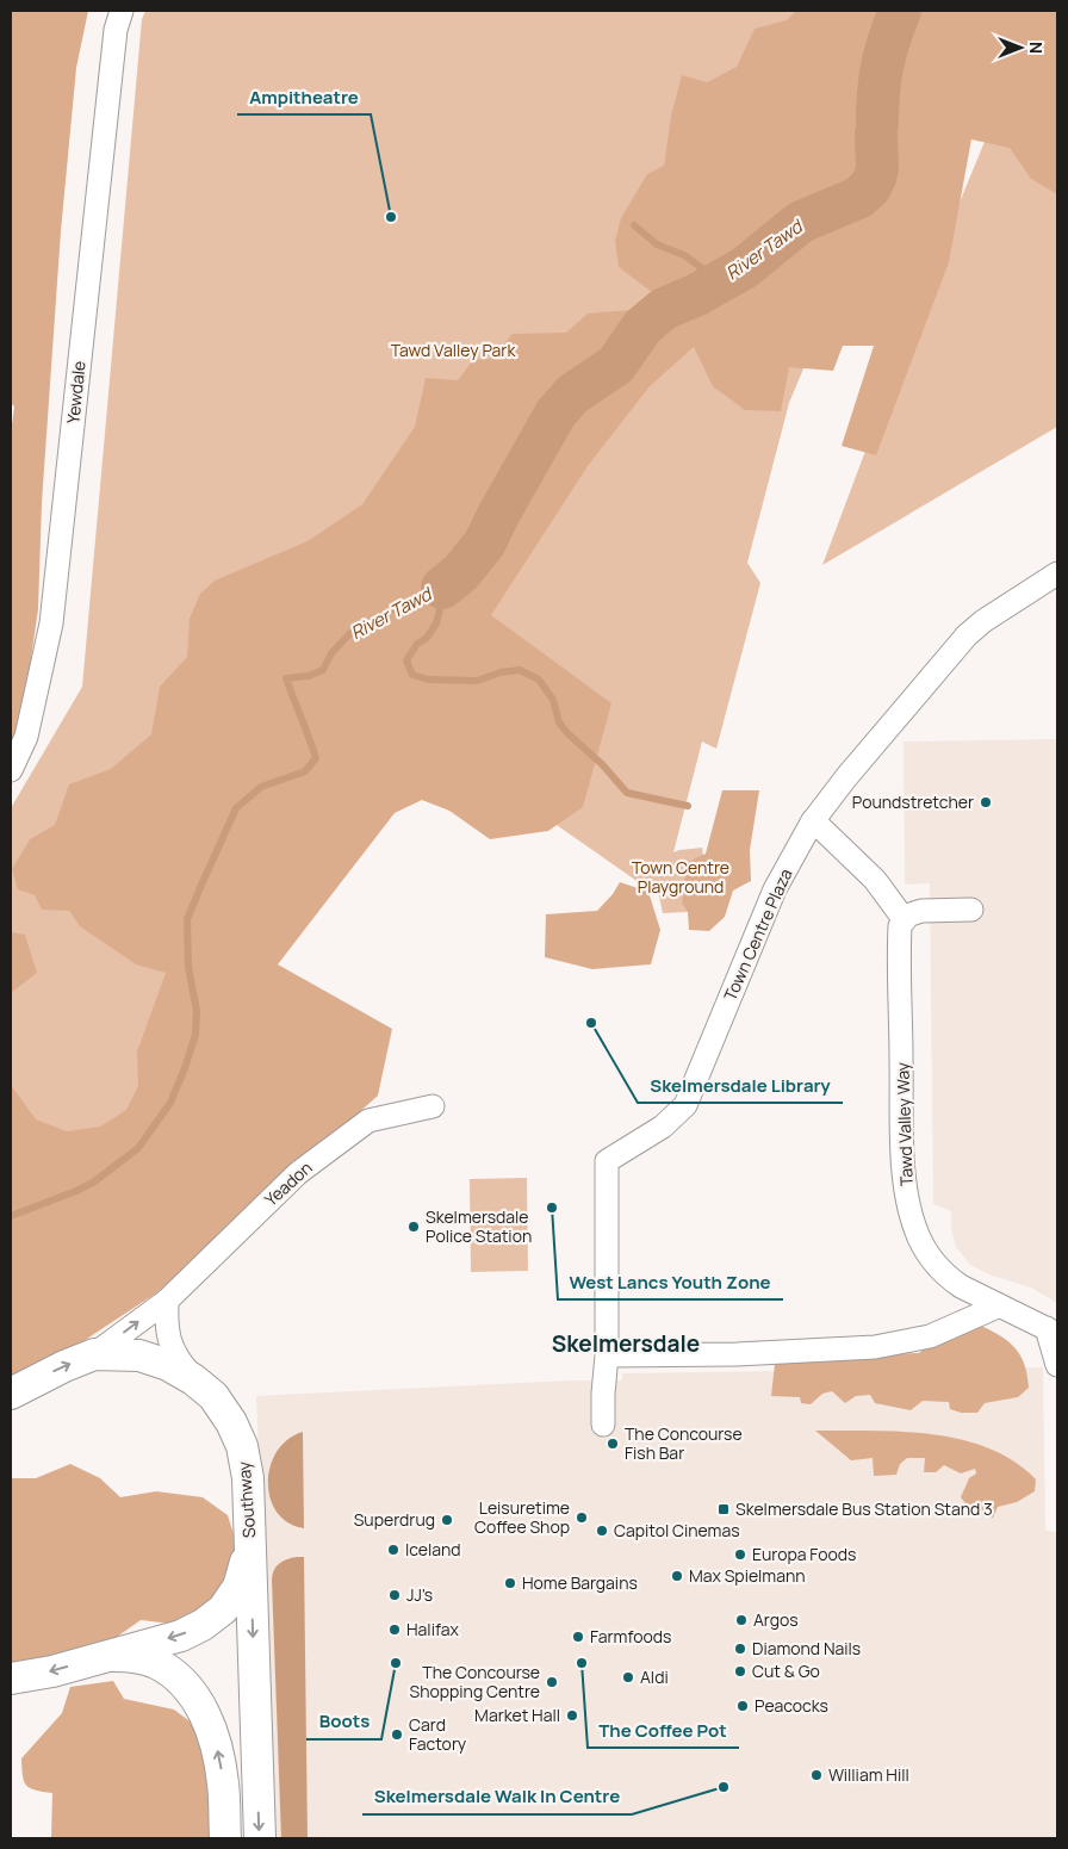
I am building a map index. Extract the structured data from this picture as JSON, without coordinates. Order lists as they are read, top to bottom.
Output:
{
  "streets": {
    "street": [
      "Yewdale",
      "Town Centre Plaza",
      "Tawd Valley Way",
      "Yeadon",
      "Southway"
    ]
  },
  "crossings": [
    ["Yeadon", "Southway"]
  ],
  "districts": ["Skelmersdale"],
  "water": ["River Tawd"],
  "parks": ["Tawd Valley Park", "Town Centre Playground"],
  "places": {
    "other": [
      "Ampitheatre",
      "Poundstretcher",
      "Skelmersdale Library",
      "West Lancs Youth Zone",
      "Skelmersdale Police Station",
      "The Concourse Fish Bar",
      "Leisuretime Coffee Shop",
      "Superdrug",
      "Capitol Cinemas",
      "Iceland",
      "Europa Foods",
      "Max Spielmann",
      "Home Bargains",
      "JJ's",
      "Argos",
      "Halifax",
      "Farmfoods",
      "Diamond Nails",
      "Boots",
      "The Coffee Pot",
      "Cut & Go",
      "Aldi",
      "The Concourse Shopping Centre",
      "Peacocks",
      "Market Hall",
      "Card Factory",
      "William Hill",
      "Skelmersdale Walk In Centre"
    ],
    "transit": ["Skelmersdale Bus Station Stand 3"]
  },
  "north": "right"
}
